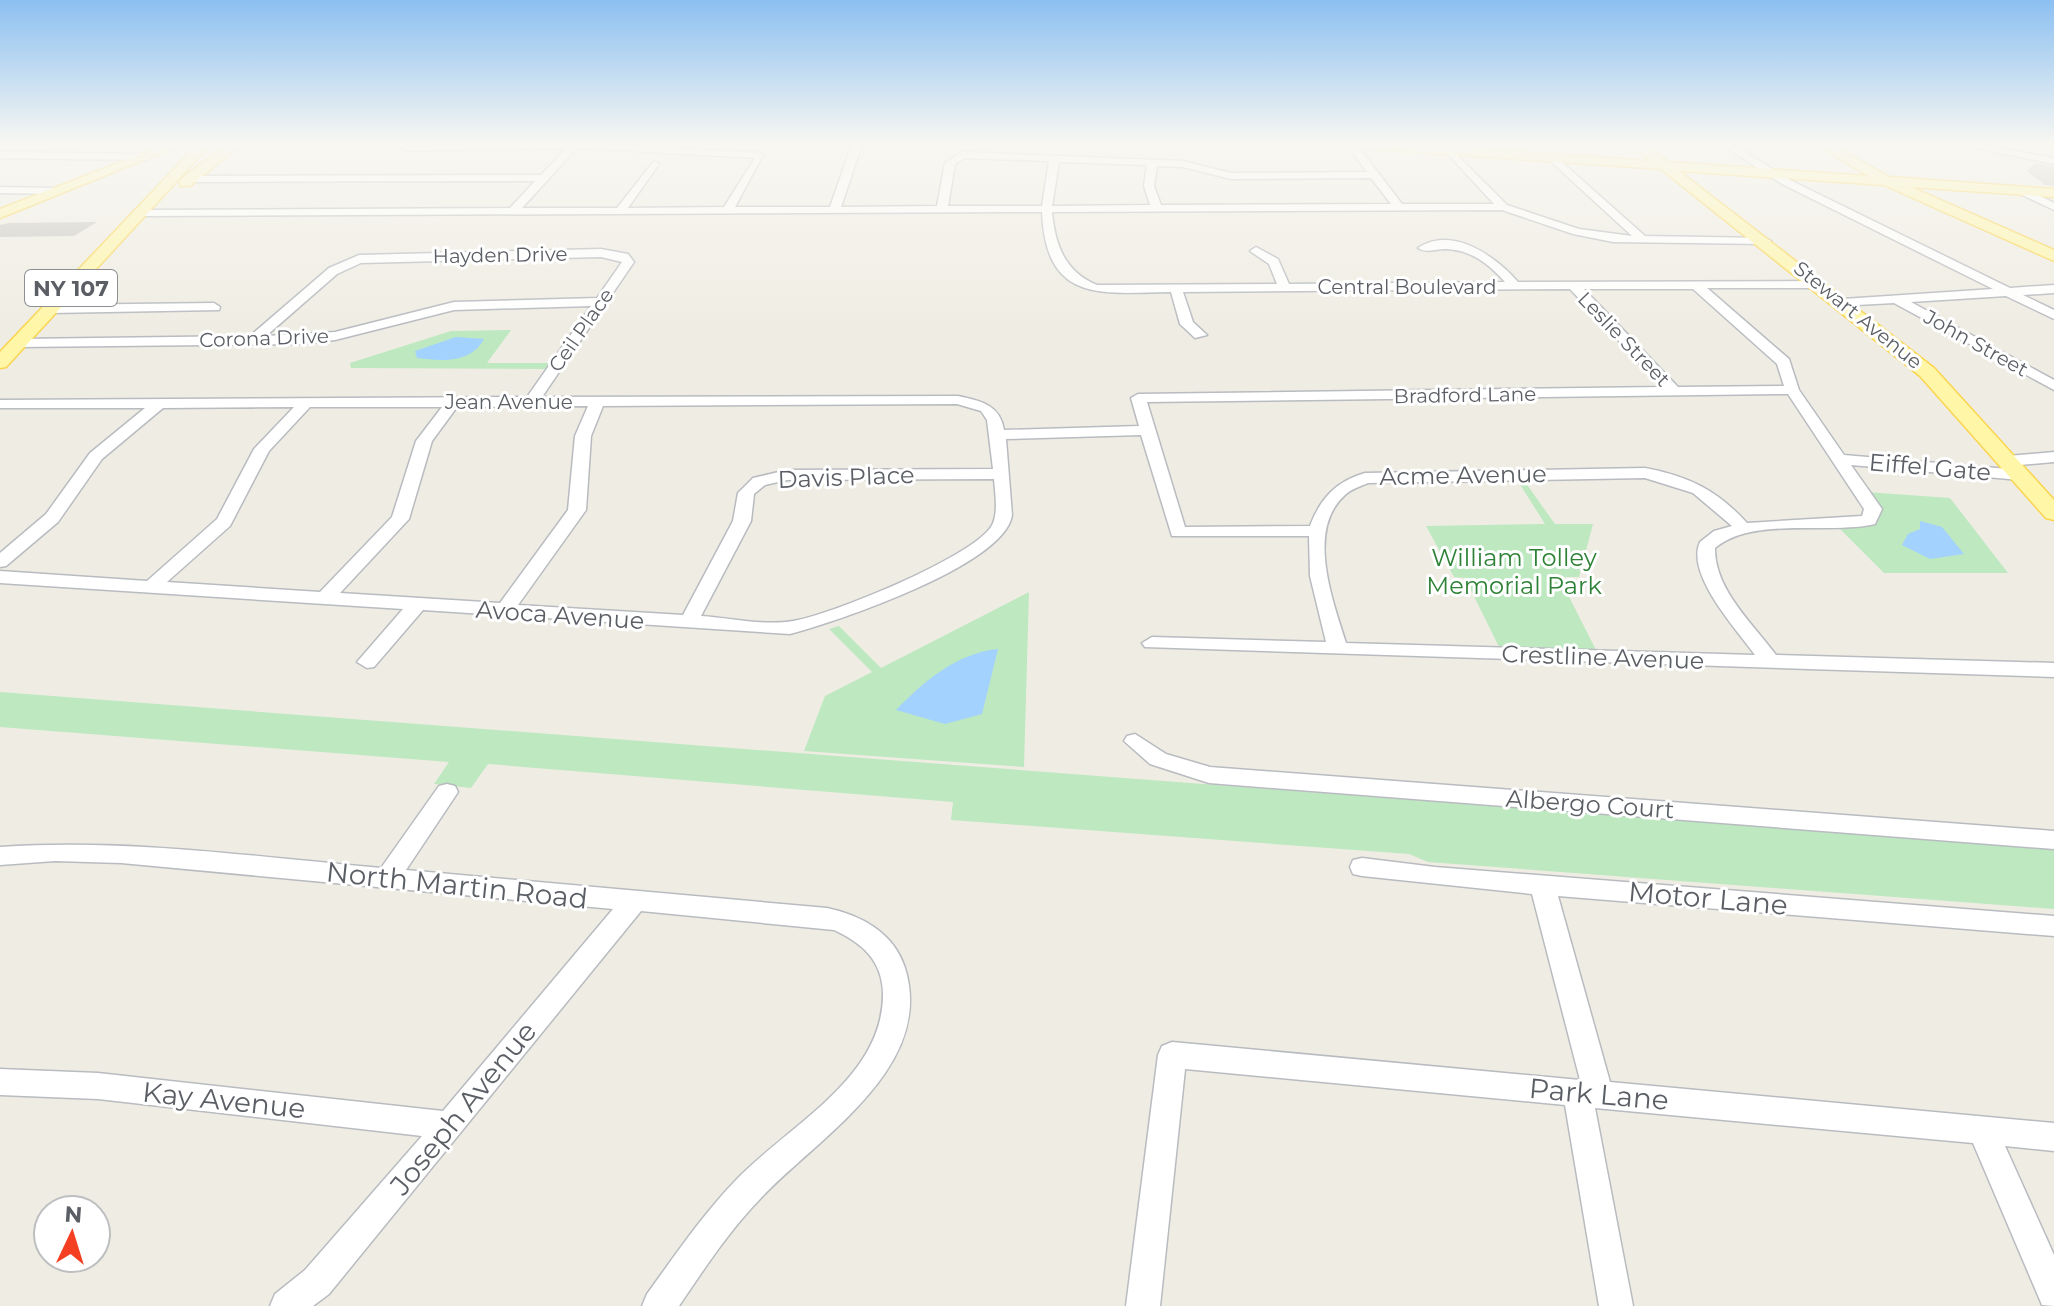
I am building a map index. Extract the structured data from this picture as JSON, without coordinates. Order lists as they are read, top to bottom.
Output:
{
  "streets": {
    "main road": ["NY 107", "Stewart Avenue"],
    "street": [
      "Hayden Drive",
      "Central Boulevard",
      "Ceil Place",
      "Corona Drive",
      "Leslie Street",
      "John Street",
      "Bradford Lane",
      "Jean Avenue",
      "Eiffel Gate",
      "Acme Avenue",
      "Davis Place",
      "Avoca Avenue",
      "Crestline Avenue",
      "Albergo Court",
      "North Martin Road",
      "Motor Lane",
      "Park Lane",
      "Kay Avenue",
      "Joseph Avenue"
    ]
  },
  "crossings": [
    ["Hayden Drive", "Ceil Place"],
    ["Hayden Drive", "Corona Drive"],
    ["Central Boulevard", "Stewart Avenue"],
    ["Central Boulevard", "Leslie Street"],
    ["NY 107", "Corona Drive"],
    ["Stewart Avenue", "Eiffel Gate"],
    ["Ceil Place", "Corona Drive"],
    ["Ceil Place", "Jean Avenue"],
    ["Leslie Street", "Bradford Lane"],
    ["Jean Avenue", "Avoca Avenue"],
    ["Davis Place", "Avoca Avenue"],
    ["North Martin Road", "Joseph Avenue"],
    ["Kay Avenue", "Joseph Avenue"]
  ],
  "parks": ["William Tolley Memorial Park"],
  "north": "top"
}
